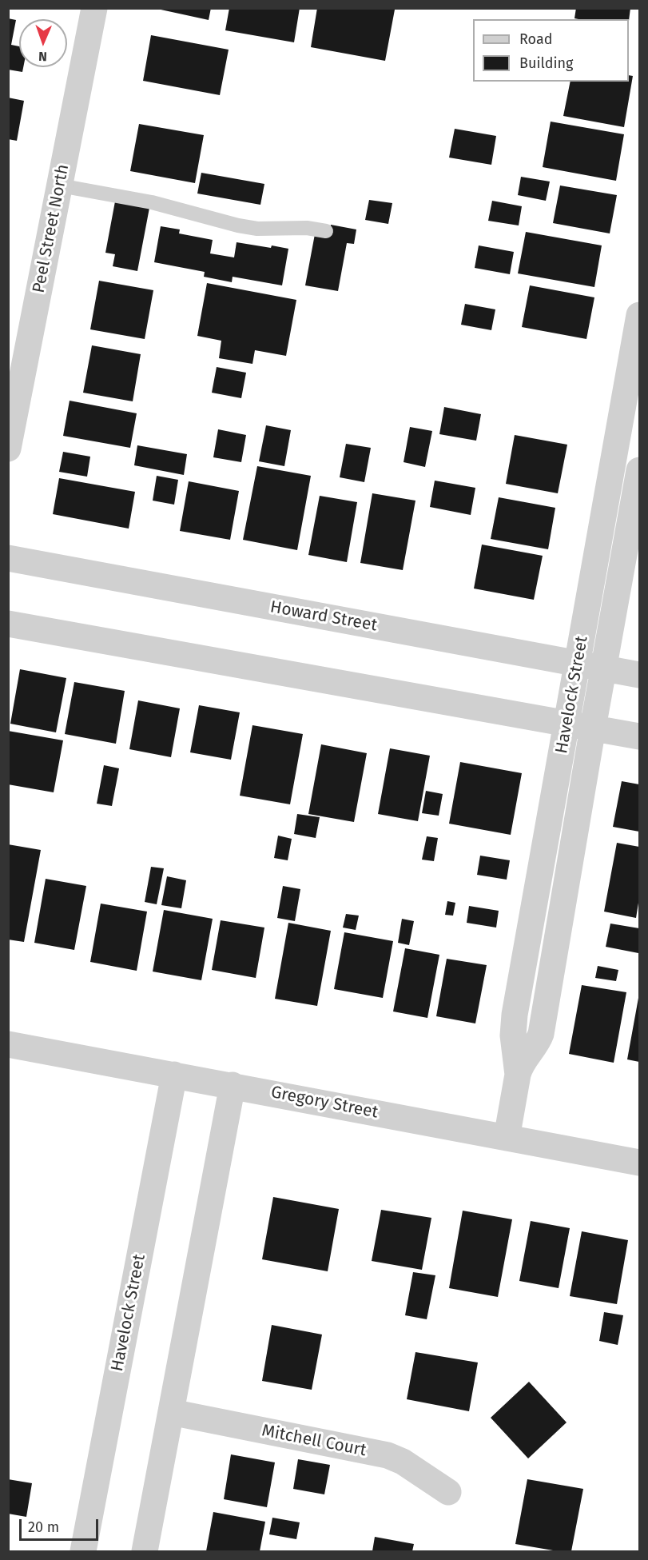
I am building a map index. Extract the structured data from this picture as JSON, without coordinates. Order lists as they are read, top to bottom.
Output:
{
  "streets": {
    "street": [
      "Peel Street North",
      "Howard Street",
      "Havelock Street",
      "Gregory Street",
      "Mitchell Court"
    ]
  },
  "crossings": [
    ["Howard Street", "Havelock Street"],
    ["Havelock Street", "Gregory Street"]
  ],
  "legend": ["Road", "Building"],
  "scale_bar": "20 m",
  "north": "bottom"
}
